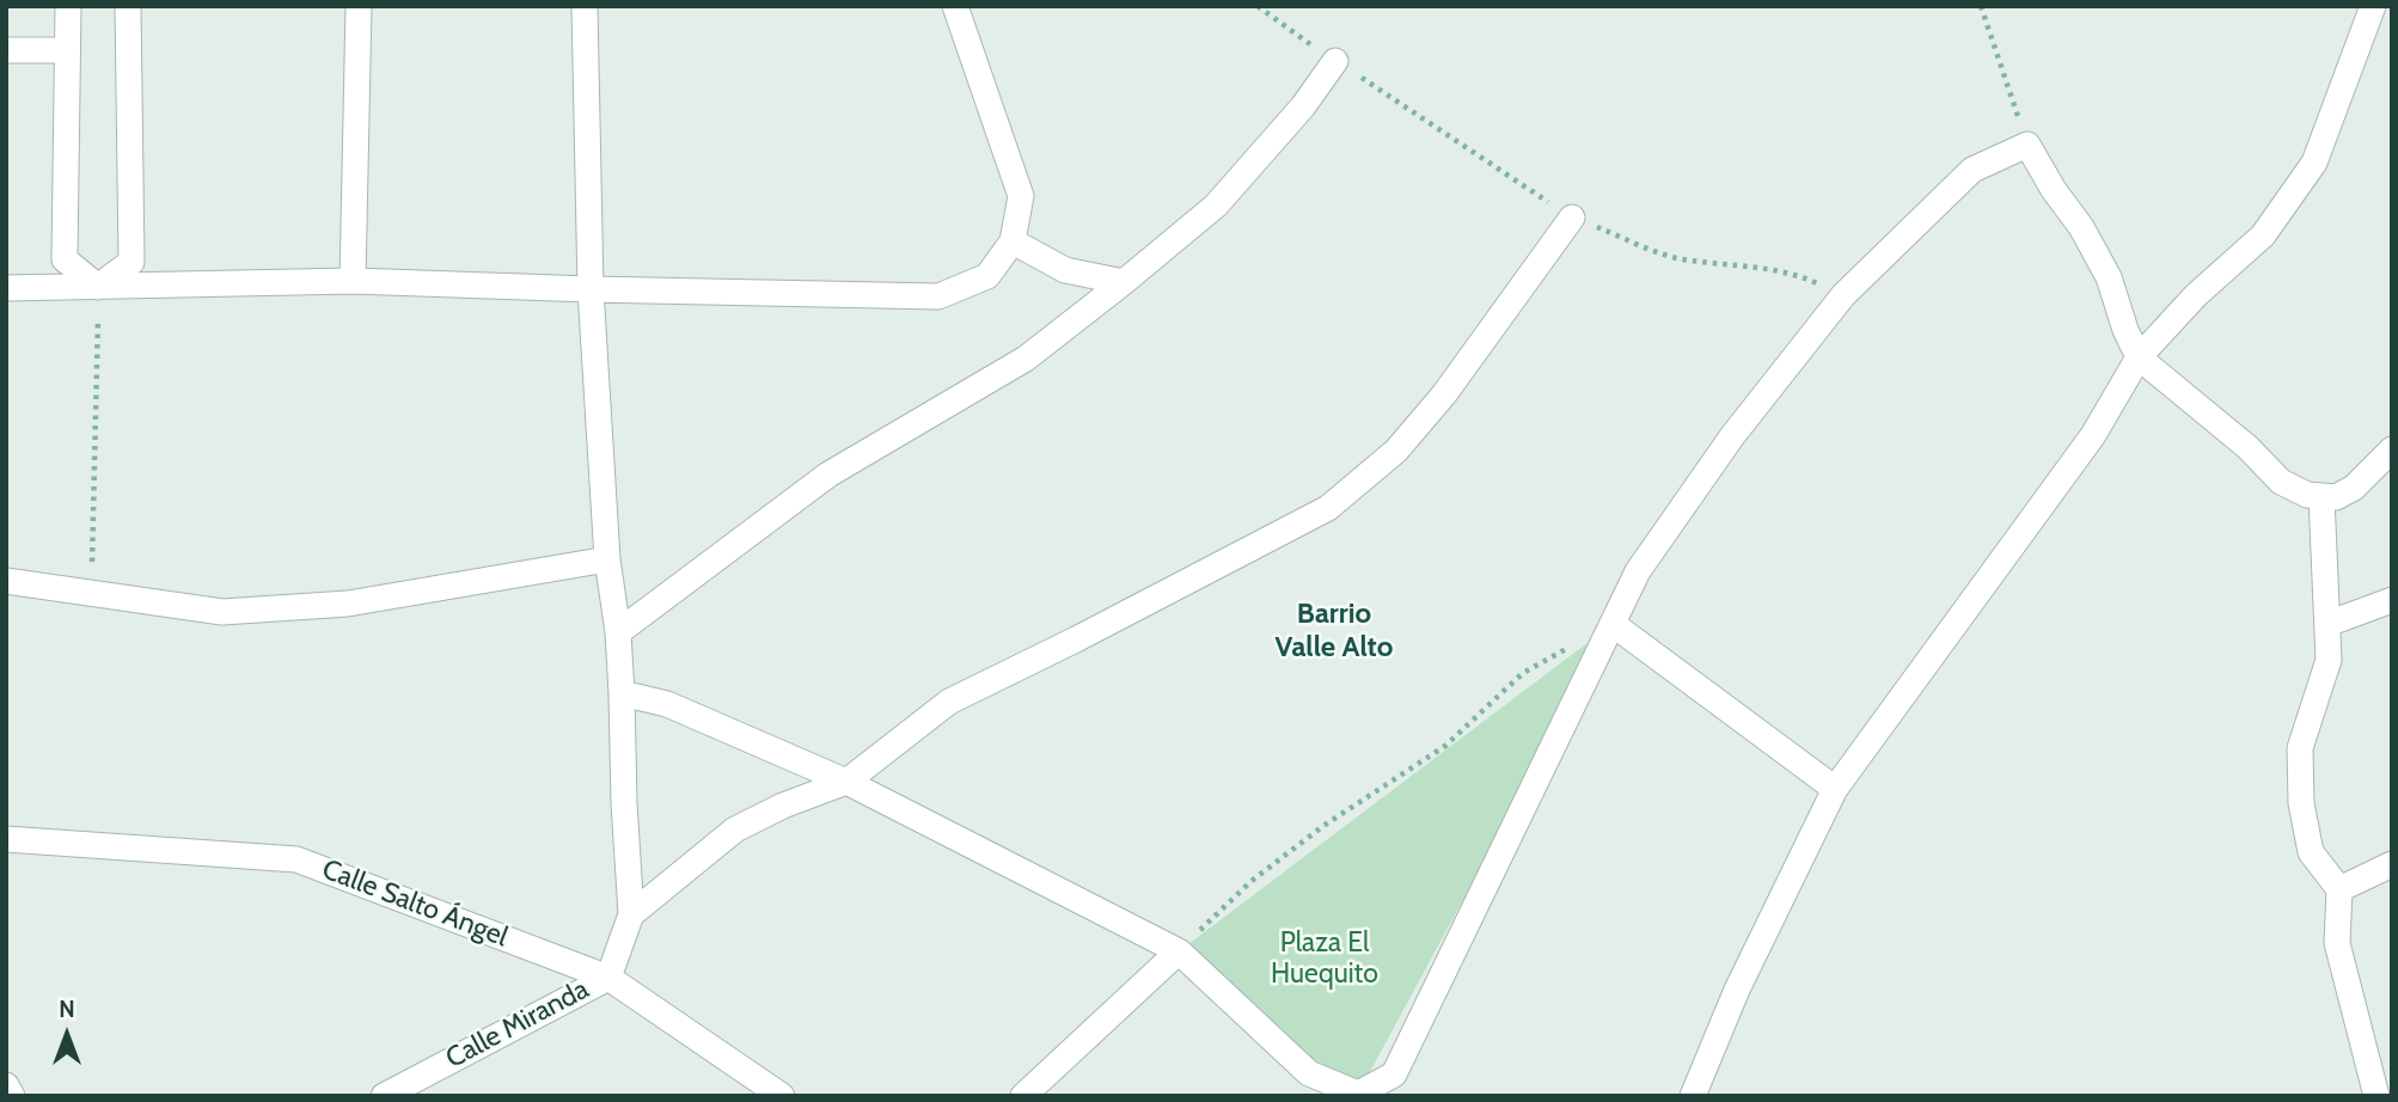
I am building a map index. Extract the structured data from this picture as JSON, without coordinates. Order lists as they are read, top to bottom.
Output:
{
  "streets": {
    "street": ["Calle Salto Ángel", "Calle Miranda"]
  },
  "crossings": [
    ["Calle Salto Ángel", "Calle Miranda"]
  ],
  "districts": ["Barrio Valle Alto"],
  "parks": ["Plaza El Huequito"],
  "north": "top"
}
